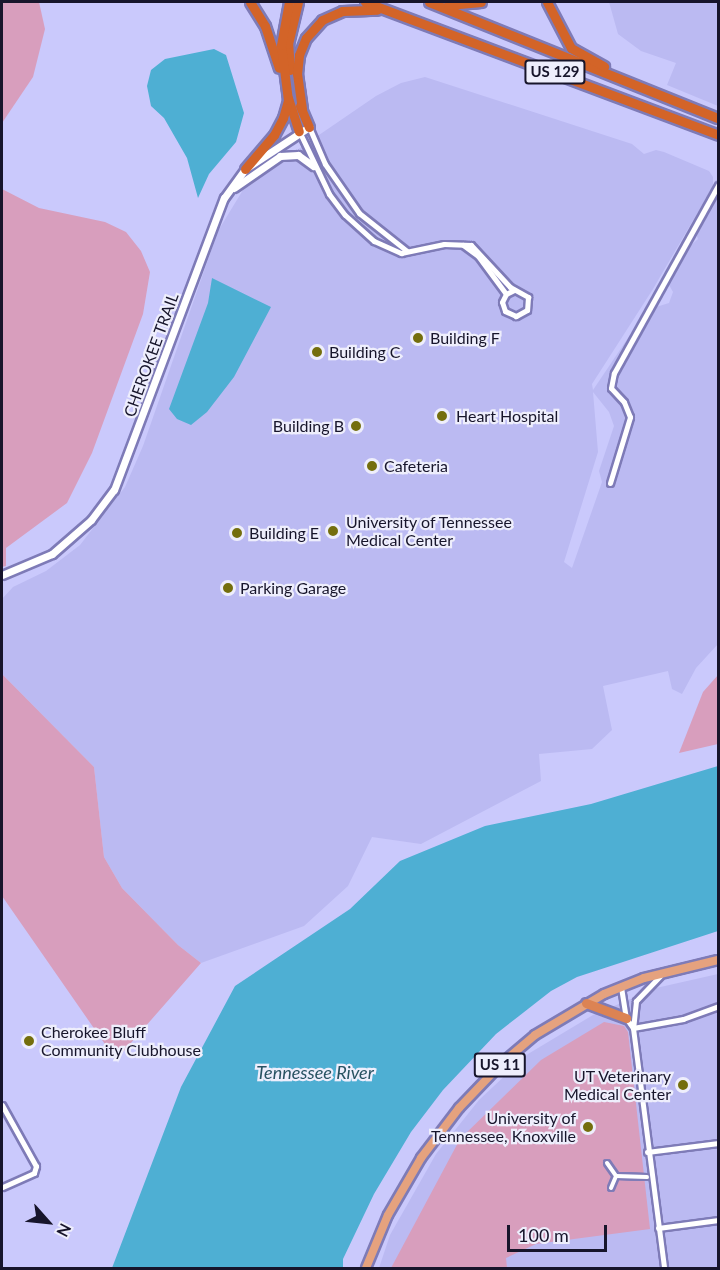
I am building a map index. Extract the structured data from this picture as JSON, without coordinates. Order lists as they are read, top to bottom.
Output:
{
  "streets": {
    "highway": ["US 129"],
    "main road": ["US 11"],
    "street": ["CHEROKEE TRAIL"]
  },
  "water": ["Tennessee River"],
  "places": [
    "Building F",
    "Building C",
    "Heart Hospital",
    "Building B",
    "Cafeteria",
    "University of Tennessee Medical Center",
    "Building E",
    "Parking Garage",
    "Cherokee Bluff Community Clubhouse",
    "UT Veterinary Medical Center",
    "University of Tennessee, Knoxville"
  ],
  "scale_bar": "100 m",
  "north": "bottom right"
}
